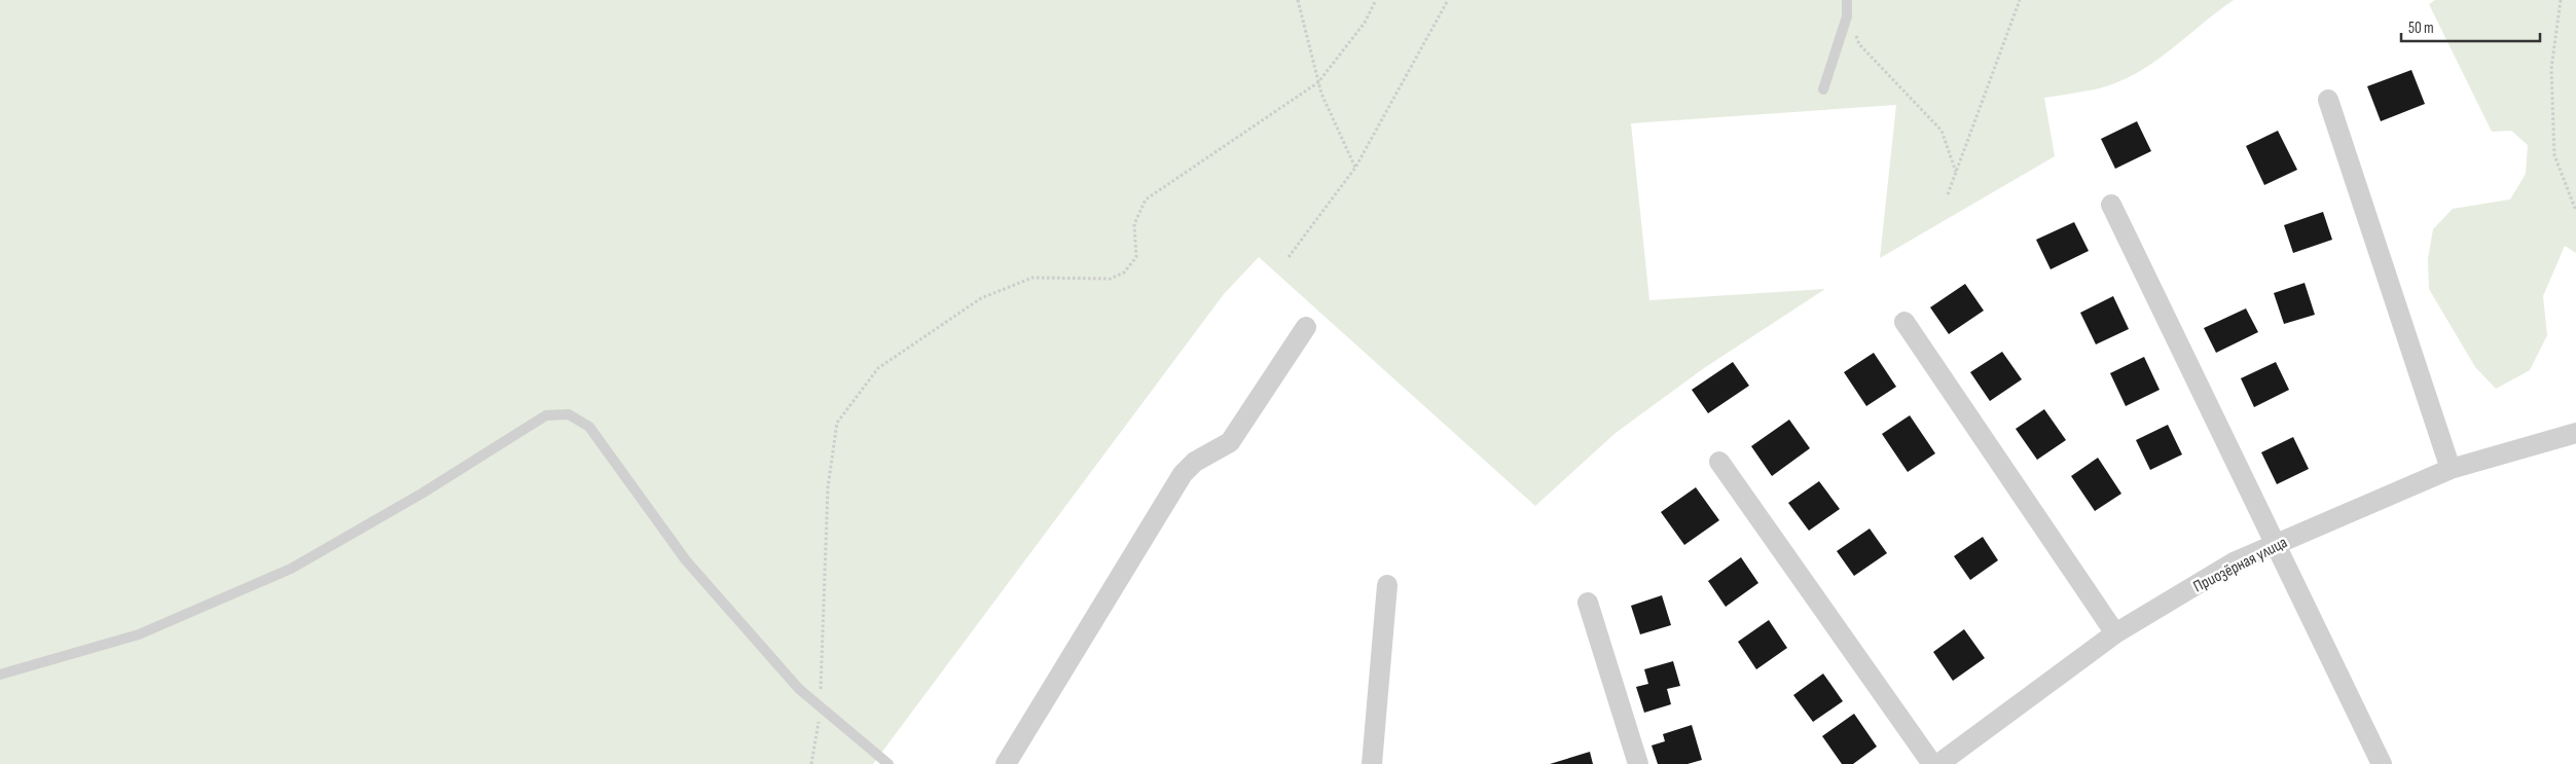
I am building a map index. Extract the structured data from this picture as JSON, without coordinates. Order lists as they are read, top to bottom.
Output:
{
  "streets": {
    "street": ["Приозёрная улица"]
  },
  "scale_bar": "50 m"
}
